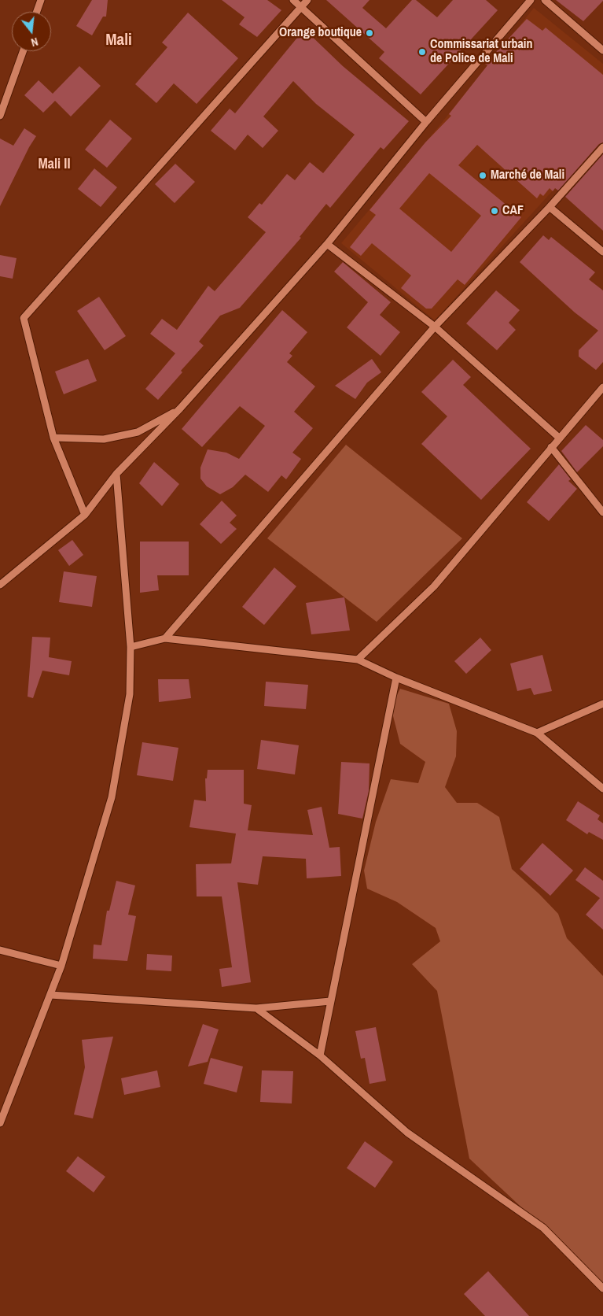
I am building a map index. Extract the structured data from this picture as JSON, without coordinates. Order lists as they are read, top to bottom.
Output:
{
  "districts": ["Mali", "Mali II"],
  "places": [
    "Orange boutique",
    "Commissariat urbain de Police de Mali",
    "Marché de Mali",
    "CAF"
  ],
  "north": "bottom"
}
